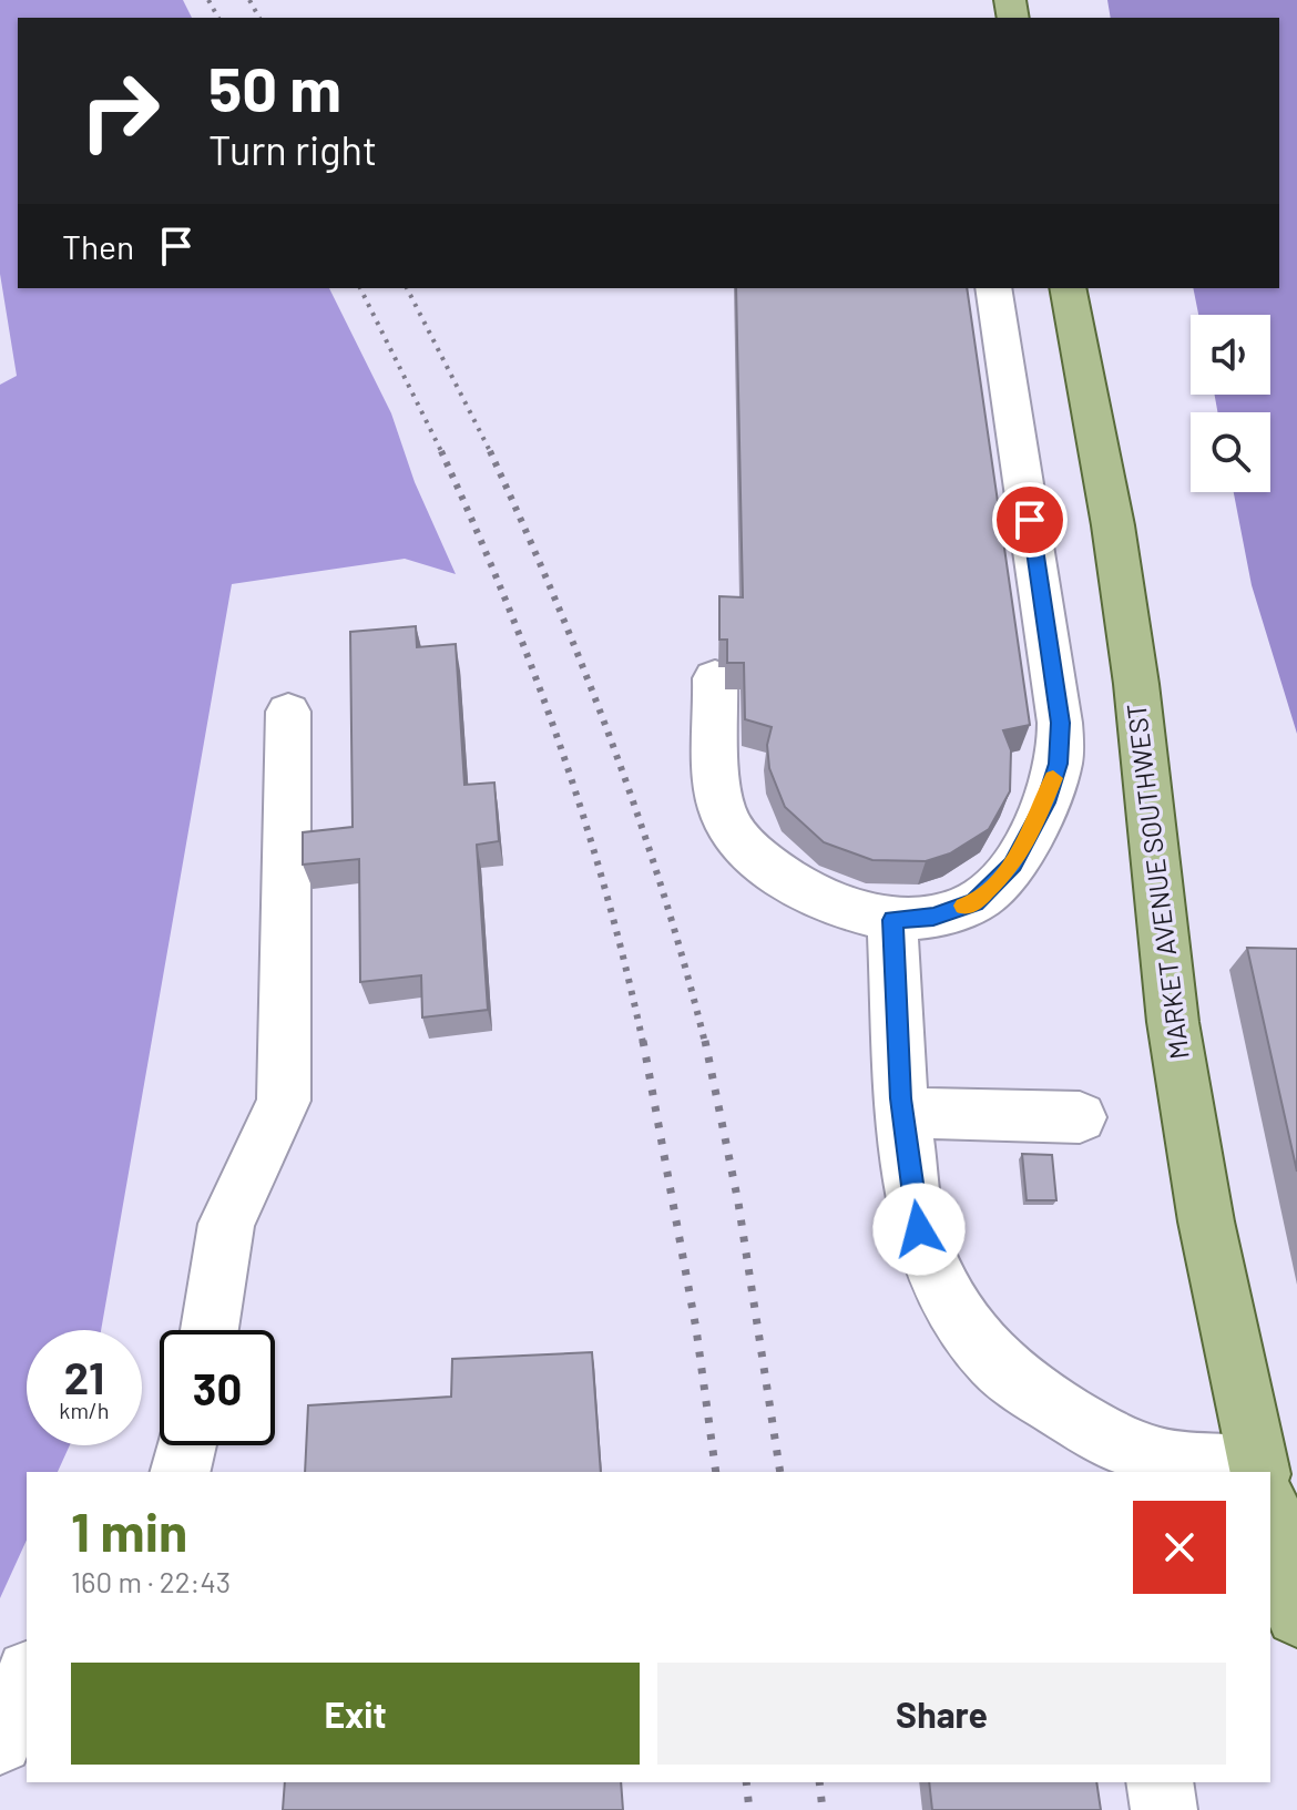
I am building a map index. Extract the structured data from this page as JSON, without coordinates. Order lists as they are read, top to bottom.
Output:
{
  "streets": {
    "main road": ["MARKET AVENUE SOUTHWEST"]
  },
  "page": {
    "turn": ["50 m", "Turn right"],
    "then": "Then",
    "speed": "21 km/h",
    "limit": "30",
    "heading": ["1 min", "160 m · 22:43"],
    "buttons": ["Exit", "Share"]
  }
}
